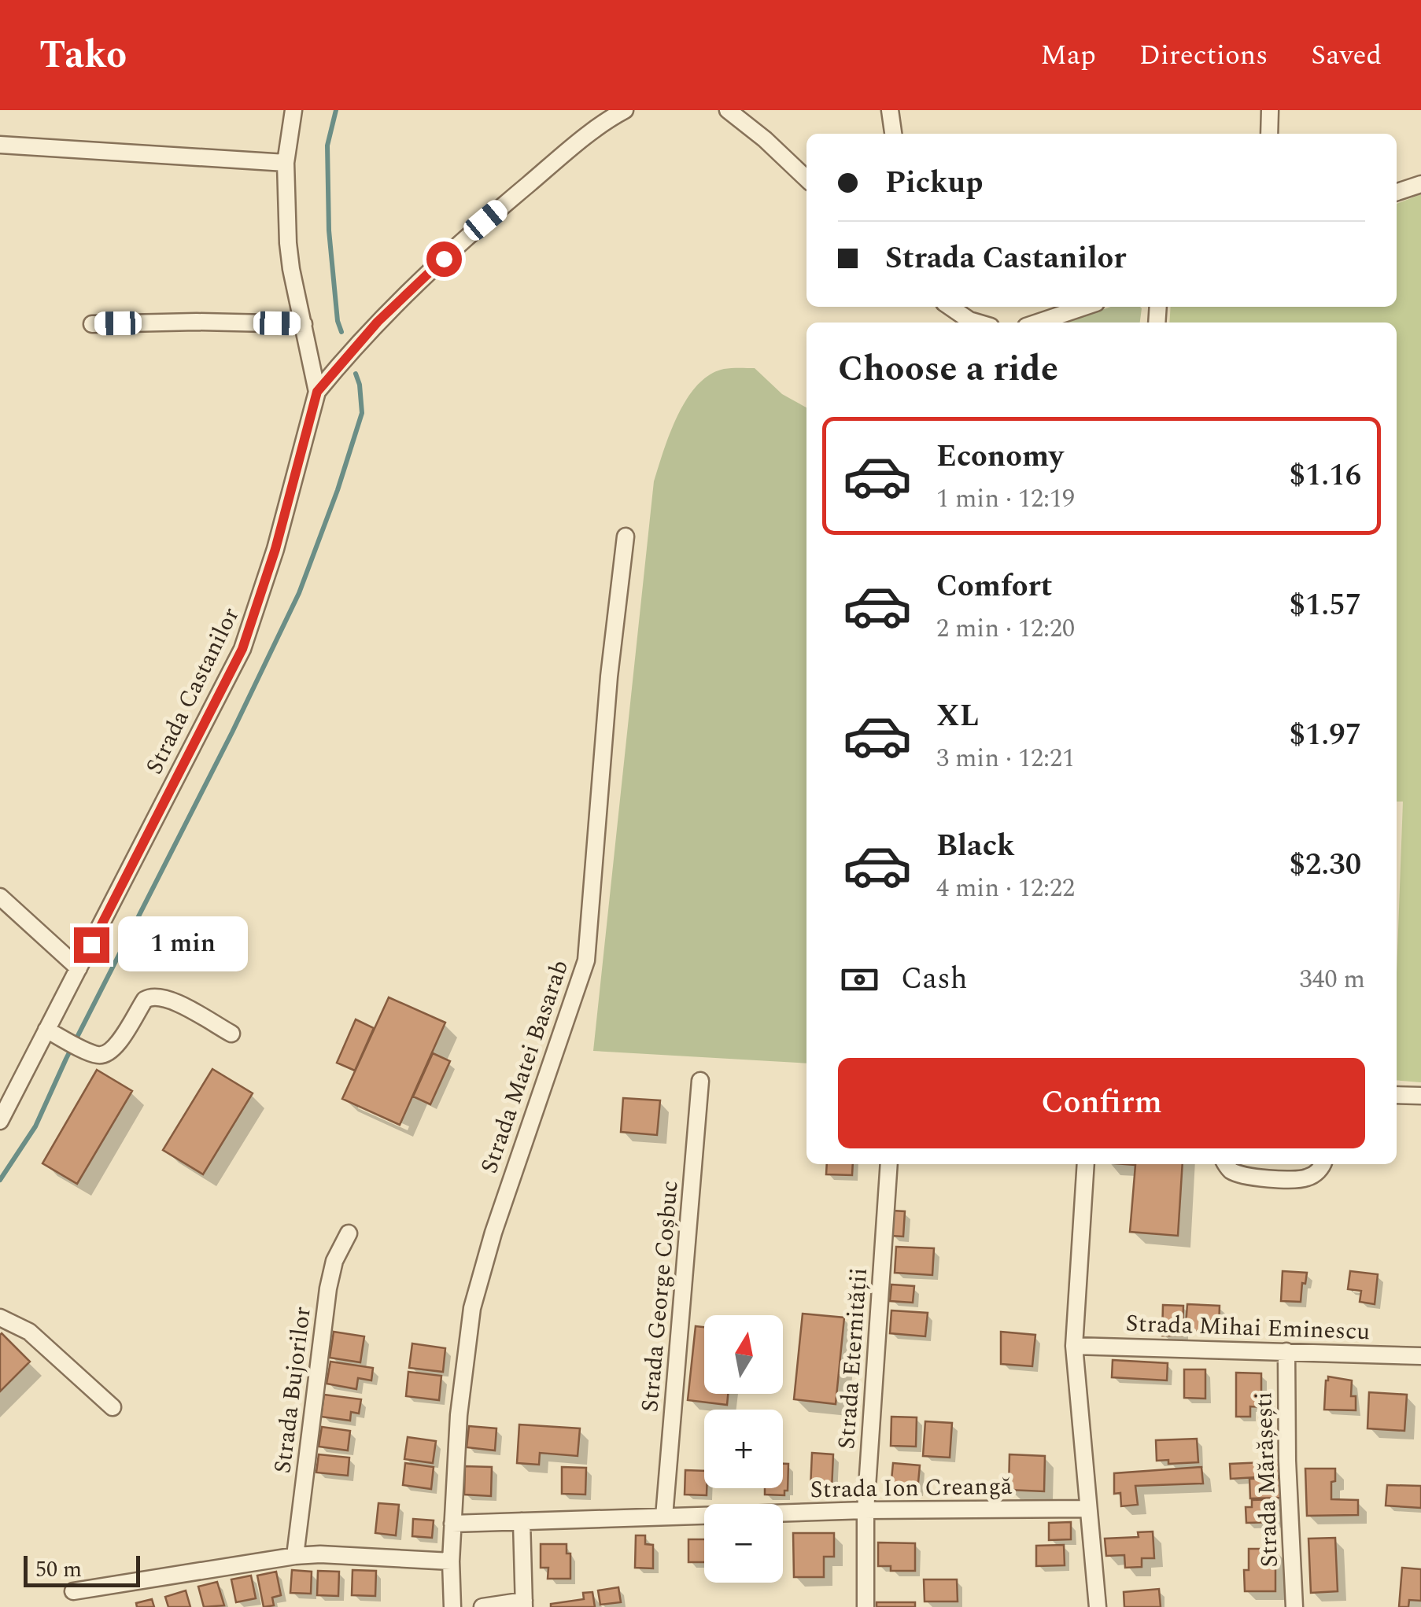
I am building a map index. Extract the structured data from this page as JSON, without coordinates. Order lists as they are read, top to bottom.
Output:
{
  "streets": {
    "street": [
      "Strada Castanilor",
      "Strada Matei Basarab",
      "Strada George Coșbuc",
      "Strada Mihai Eminescu",
      "Strada Eternității",
      "Strada Bujorilor",
      "Strada Mărășești",
      "Strada Ion Creangă"
    ]
  },
  "crossings": [
    ["Strada Matei Basarab", "Strada Ion Creangă"],
    ["Strada George Coșbuc", "Strada Ion Creangă"],
    ["Strada Mihai Eminescu", "Strada Mărășești"],
    ["Strada Eternității", "Strada Ion Creangă"]
  ],
  "scale_bar": "50 m",
  "north": "top",
  "page": {
    "header": "Tako",
    "nav": ["Map", "Directions", "Saved"],
    "banner": ["Pickup", "Strada Castanilor"],
    "heading": "Choose a ride",
    "list": [
      {
        "name": "Economy",
        "note": "1 min · 12:19",
        "value": "$1.16"
      },
      {
        "name": "Comfort",
        "note": "2 min · 12:20",
        "value": "$1.57"
      },
      {
        "name": "XL",
        "note": "3 min · 12:21",
        "value": "$1.97"
      },
      {
        "name": "Black",
        "note": "4 min · 12:22",
        "value": "$2.30"
      }
    ],
    "bubble": "1 min",
    "pay": ["Cash", "340 m"],
    "buttons": "Confirm",
    "map_buttons": ["+", "−"],
    "scale": "50 m"
  }
}
